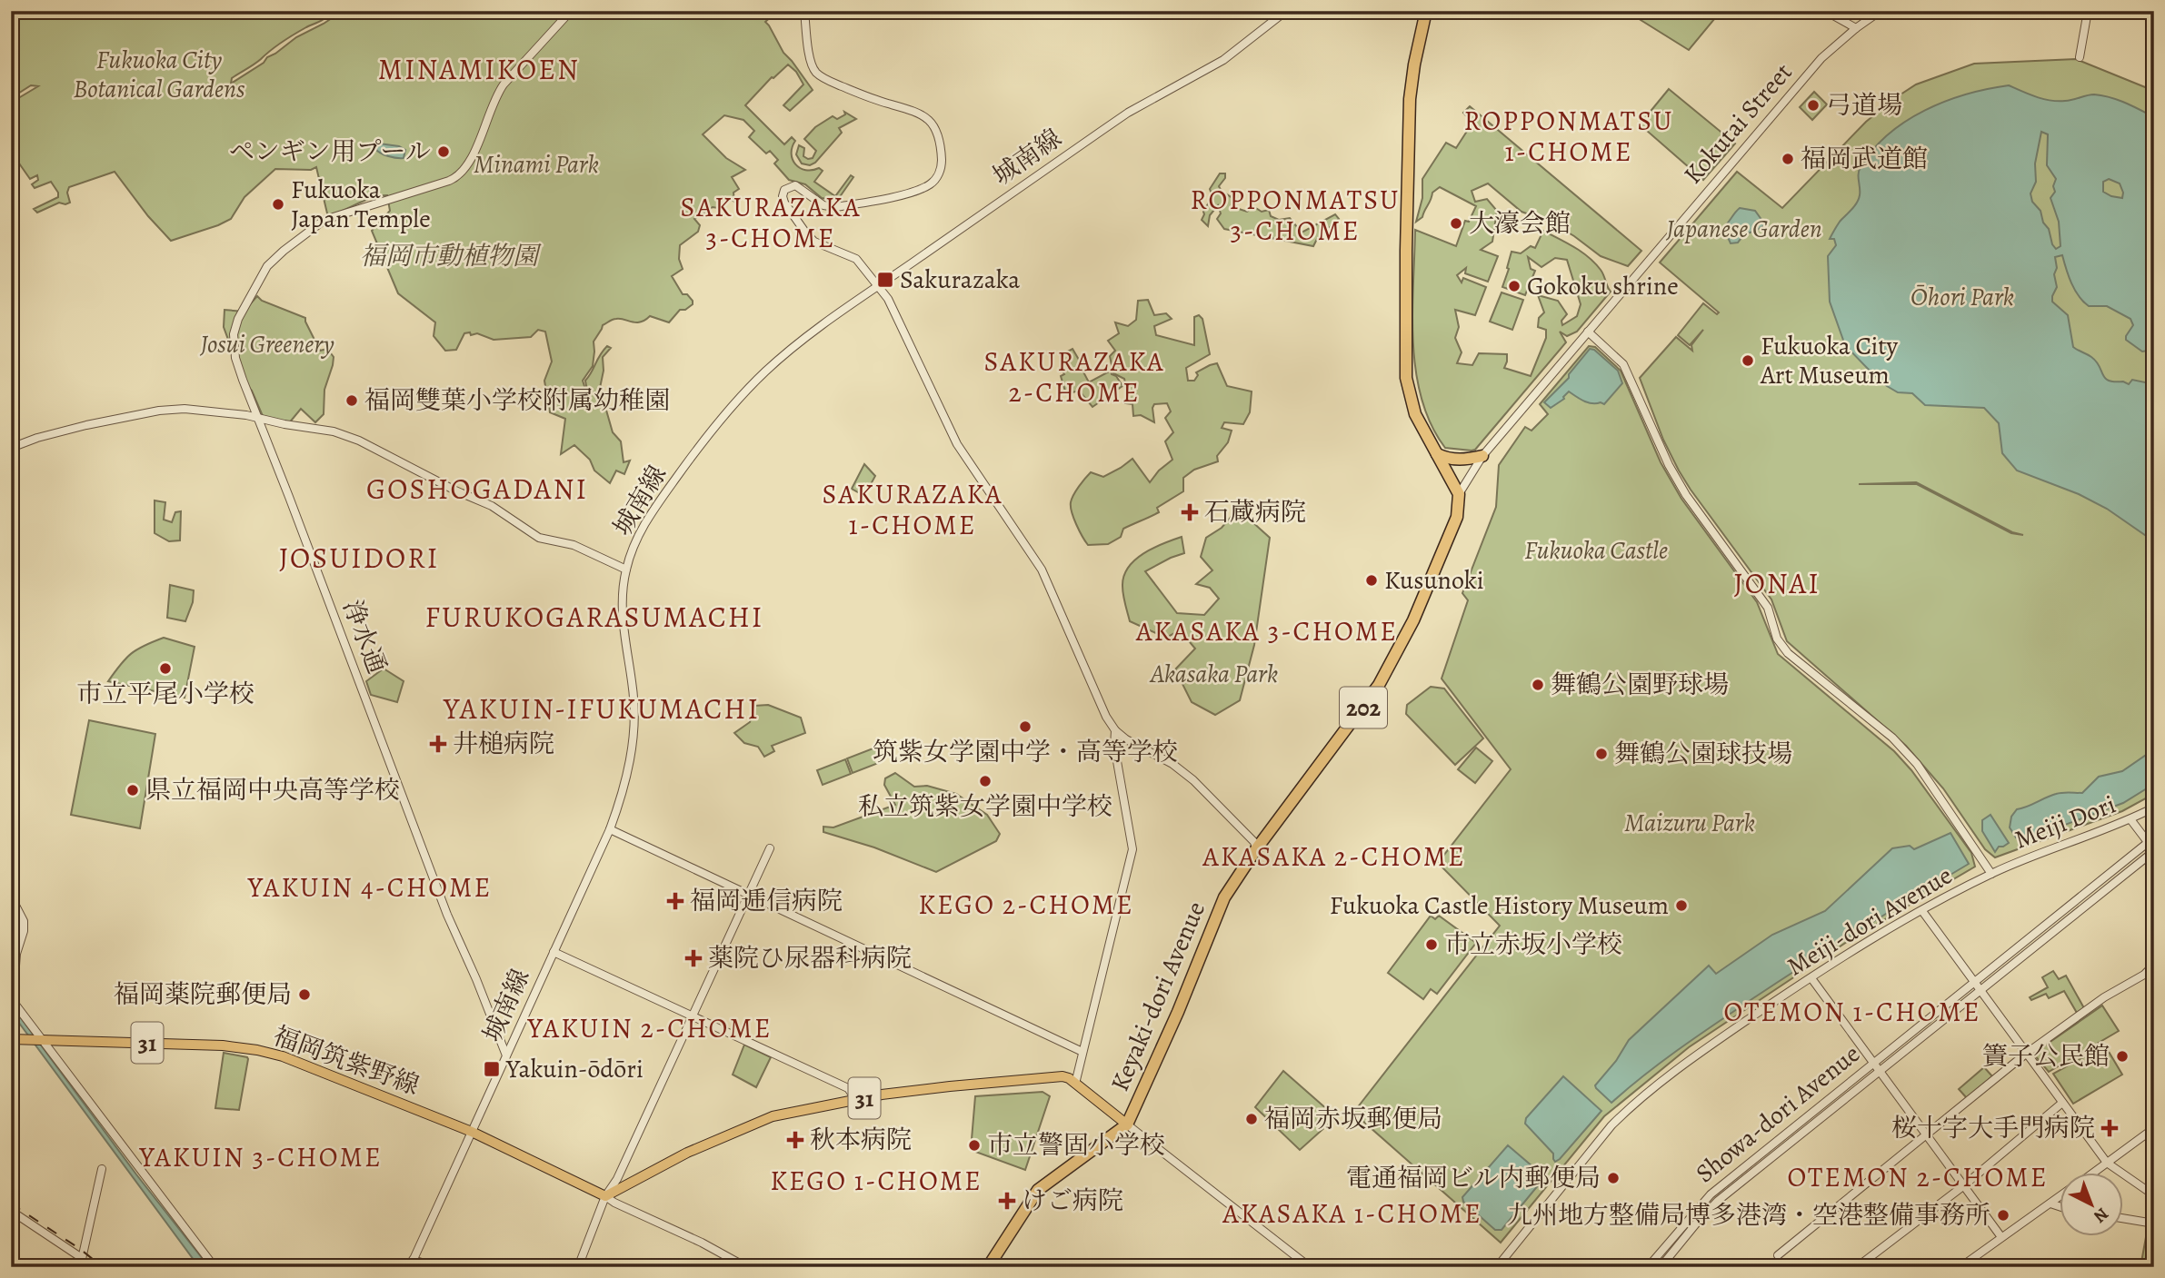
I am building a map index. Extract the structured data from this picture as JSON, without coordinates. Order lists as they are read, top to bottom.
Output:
{
  "streets": {
    "highway": ["202", "Keyaki-dori Avenue"],
    "main road": ["31", "福岡筑紫野線"],
    "street": [
      "Kokutai Street",
      "城南線",
      "浄水通",
      "Meiji Dori",
      "Meiji-dori Avenue",
      "Showa-dori Avenue"
    ]
  },
  "crossings": [
    ["Kokutai Street", "Keyaki-dori Avenue"],
    ["城南線", "浄水通"],
    ["城南線", "31"],
    ["城南線", "福岡筑紫野線"],
    ["202", "Keyaki-dori Avenue"],
    ["202", "31"],
    ["Meiji Dori", "Meiji-dori Avenue"],
    ["Keyaki-dori Avenue", "31"],
    ["31", "福岡筑紫野線"]
  ],
  "districts": [
    "MINAMIKOEN",
    "ROPPONMATSU 1-CHOME",
    "ROPPONMATSU 3-CHOME",
    "SAKURAZAKA 3-CHOME",
    "SAKURAZAKA 2-CHOME",
    "GOSHOGADANI",
    "SAKURAZAKA 1-CHOME",
    "JOSUIDORI",
    "JONAI",
    "FURUKOGARASUMACHI",
    "AKASAKA 3-CHOME",
    "YAKUIN-IFUKUMACHI",
    "AKASAKA 2-CHOME",
    "YAKUIN 4-CHOME",
    "KEGO 2-CHOME",
    "OTEMON 1-CHOME",
    "YAKUIN 2-CHOME",
    "YAKUIN 3-CHOME",
    "OTEMON 2-CHOME",
    "KEGO 1-CHOME",
    "AKASAKA 1-CHOME"
  ],
  "parks": [
    "Fukuoka City Botanical Gardens",
    "Minami Park",
    "Japanese Garden",
    "福岡市動植物園",
    "Ōhori Park",
    "Josui Greenery",
    "Fukuoka Castle",
    "Akasaka Park",
    "Maizuru Park"
  ],
  "places": {
    "other": [
      "弓道場",
      "ペンギン用プール",
      "福岡武道館",
      "Fukuoka Japan Temple",
      "大濠会館",
      "Gokoku shrine",
      "Fukuoka City Art Museum",
      "福岡雙葉小学校附属幼稚園",
      "Kusunoki",
      "市立平尾小学校",
      "舞鶴公園野球場",
      "筑紫女学園中学・高等学校",
      "舞鶴公園球技場",
      "私立筑紫女学園中学校",
      "県立福岡中央高等学校",
      "Fukuoka Castle History Museum",
      "市立赤坂小学校",
      "福岡薬院郵便局",
      "簀子公民館",
      "福岡赤坂郵便局",
      "市立警固小学校",
      "電通福岡ビル内郵便局",
      "九州地方整備局博多港湾・空港整備事務所"
    ],
    "transit": ["Sakurazaka", "Yakuin-ōdōri"],
    "health": [
      "石蔵病院",
      "井槌病院",
      "福岡逓信病院",
      "薬院ひ尿器科病院",
      "桜十字大手門病院",
      "秋本病院",
      "けご病院"
    ]
  },
  "north": "bottom right"
}
